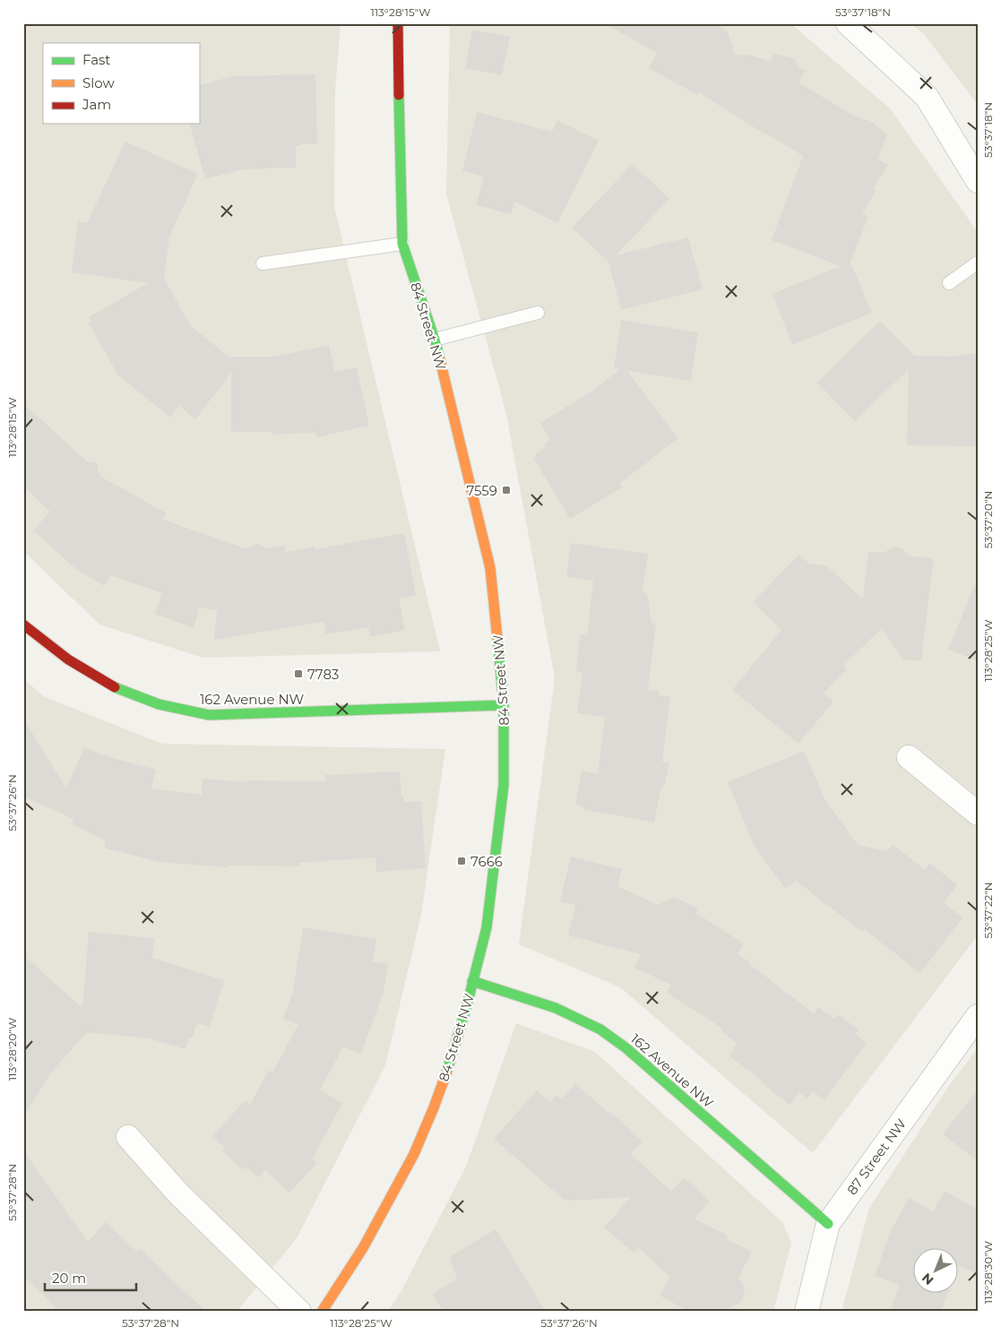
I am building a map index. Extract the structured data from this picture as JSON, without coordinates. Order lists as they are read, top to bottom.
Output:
{
  "streets": {
    "street": ["84 Street NW", "162 Avenue NW", "87 Street NW"]
  },
  "crossings": [
    ["84 Street NW", "162 Avenue NW"],
    ["162 Avenue NW", "87 Street NW"]
  ],
  "places": {
    "transit": ["7559", "7783", "7666"]
  },
  "legend": ["Fast", "Slow", "Jam"],
  "scale_bar": "20 m",
  "north": "bottom left",
  "coordinates": [
    "113°28'15\"W",
    "53°37'18\"N",
    "53°37'20\"N",
    "113°28'25\"W",
    "53°37'26\"N",
    "53°37'22\"N",
    "113°28'20\"W",
    "53°37'28\"N",
    "113°28'30\"W"
  ]
}
